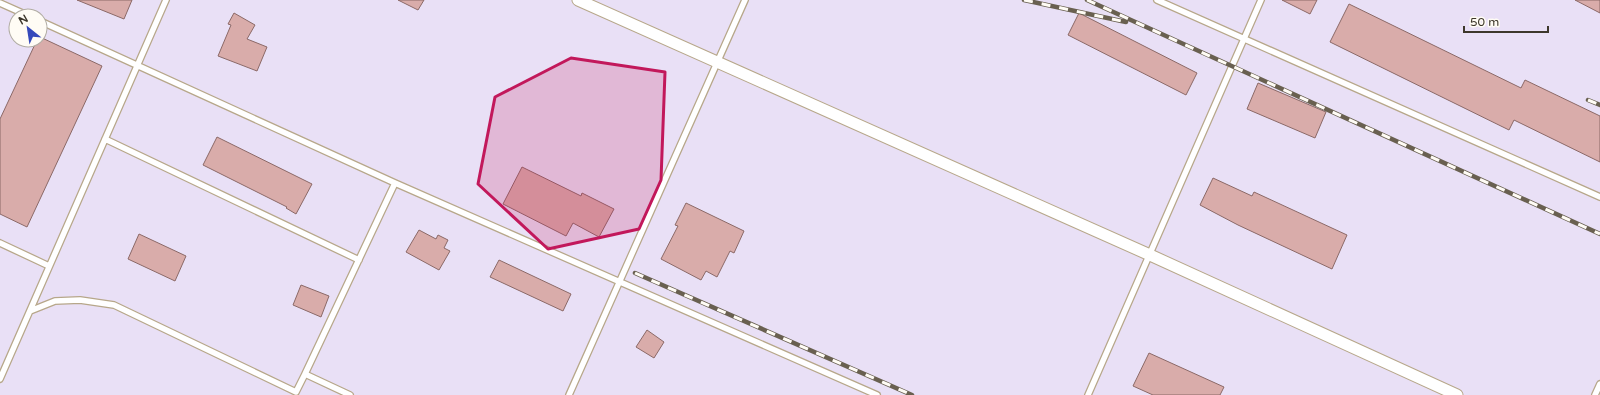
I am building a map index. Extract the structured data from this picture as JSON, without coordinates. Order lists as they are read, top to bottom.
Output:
{
  "scale_bar": "50 m",
  "north": "top left"
}
